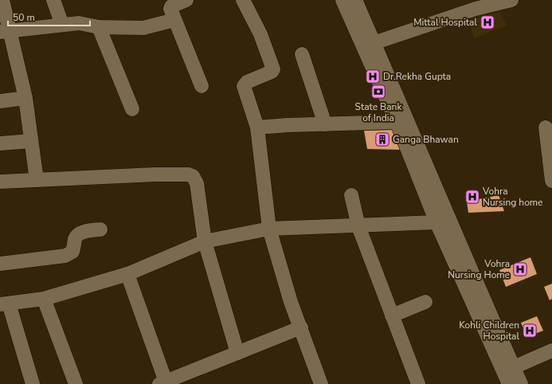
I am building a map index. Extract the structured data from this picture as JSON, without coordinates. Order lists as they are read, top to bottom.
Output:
{
  "places": {
    "hospital": [
      "Mittal Hospital",
      "Dr.Rekha Gupta",
      "Vohra Nursing home",
      "Vohra Nursing Home",
      "Kohli Children Hospital"
    ],
    "bank": ["State Bank of India"],
    "building": ["Ganga Bhawan"]
  },
  "scale_bar": "50 m"
}
